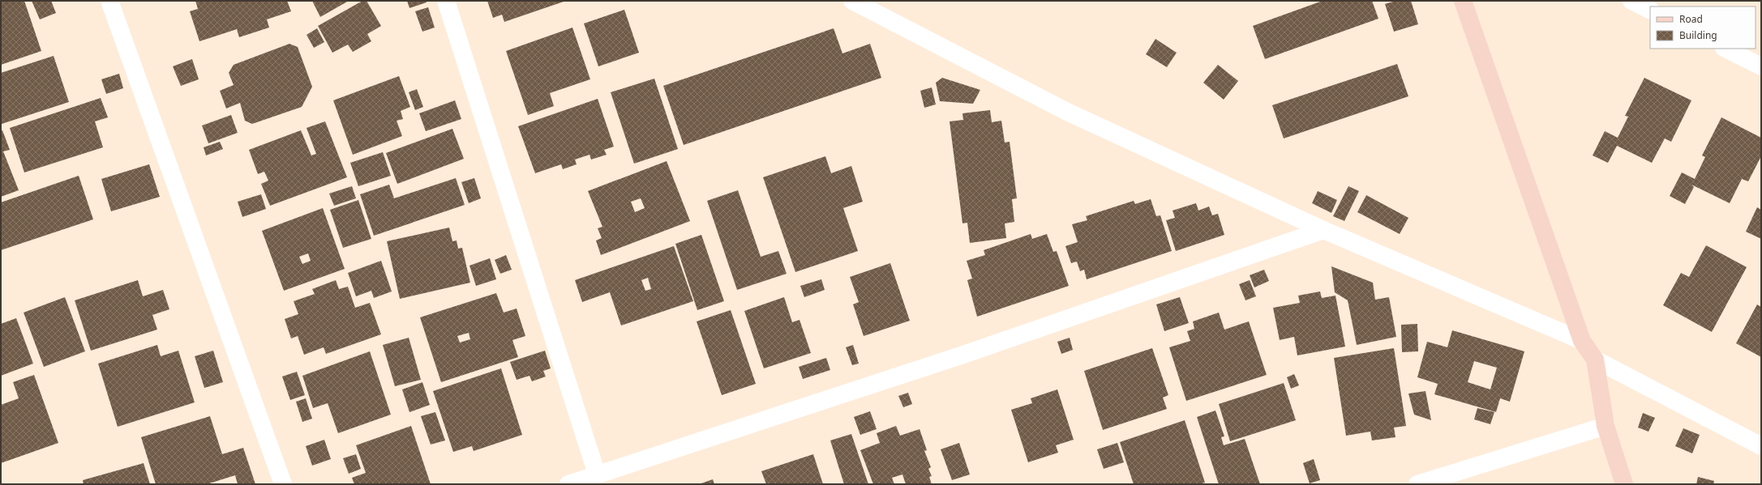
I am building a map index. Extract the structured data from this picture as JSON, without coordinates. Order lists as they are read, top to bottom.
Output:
{
  "legend": ["Road", "Building"]
}
